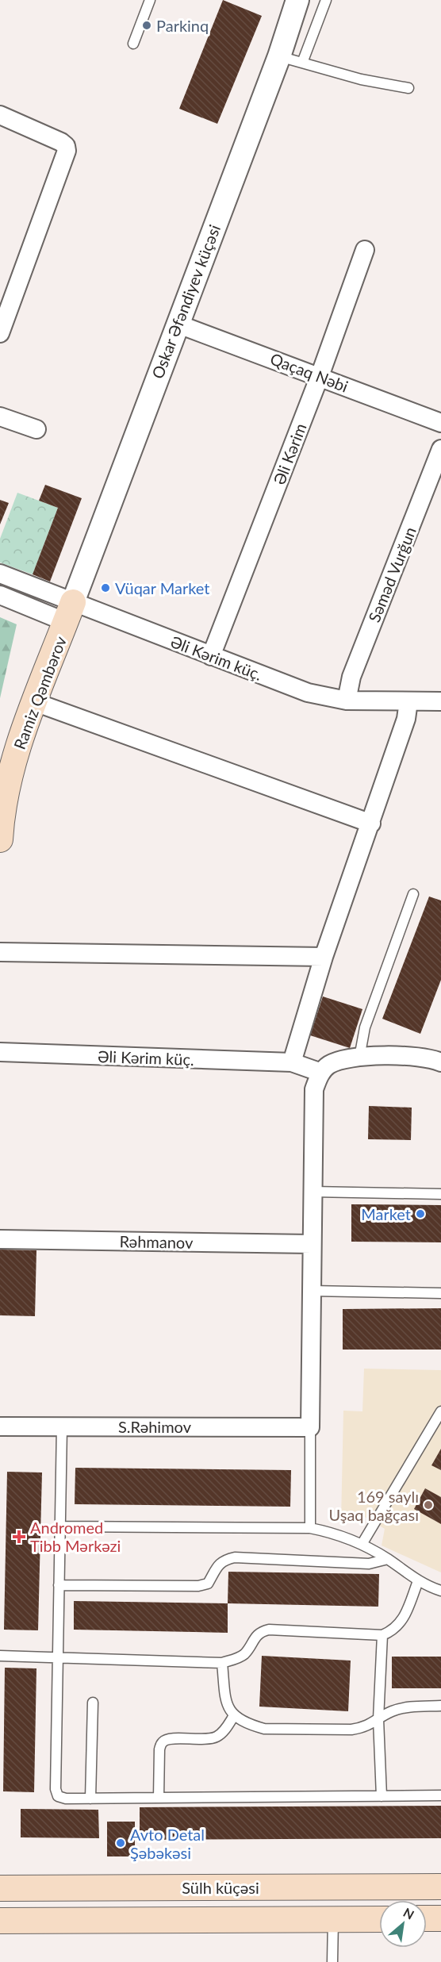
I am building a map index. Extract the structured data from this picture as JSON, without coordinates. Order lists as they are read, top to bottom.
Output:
{
  "streets": {
    "main road": ["Ramiz Qəmbərov", "Sülh küçəsi"],
    "street": [
      "Oskar Əfəndiyev küçəsi",
      "Qaçaq Nəbi",
      "Əli Kərim",
      "Səməd Vurğun",
      "Əli Kərim küç.",
      "Rəhmanov",
      "S.Rəhimov"
    ]
  },
  "crossings": [
    ["Oskar Əfəndiyev küçəsi", "Qaçaq Nəbi"],
    ["Oskar Əfəndiyev küçəsi", "Əli Kərim küç."],
    ["Oskar Əfəndiyev küçəsi", "Ramiz Qəmbərov"],
    ["Qaçaq Nəbi", "Əli Kərim"],
    ["Əli Kərim", "Əli Kərim küç."],
    ["Səməd Vurğun", "Əli Kərim küç."],
    ["Əli Kərim küç.", "Ramiz Qəmbərov"]
  ],
  "places": {
    "other": [
      "Parkinq",
      "Vüqar Market",
      "Market",
      "169 saylı Uşaq bağçası",
      "Avto Detal Şəbəkəsi"
    ],
    "health": ["Andromed Tibb Mərkəzi"]
  },
  "north": "top right"
}
